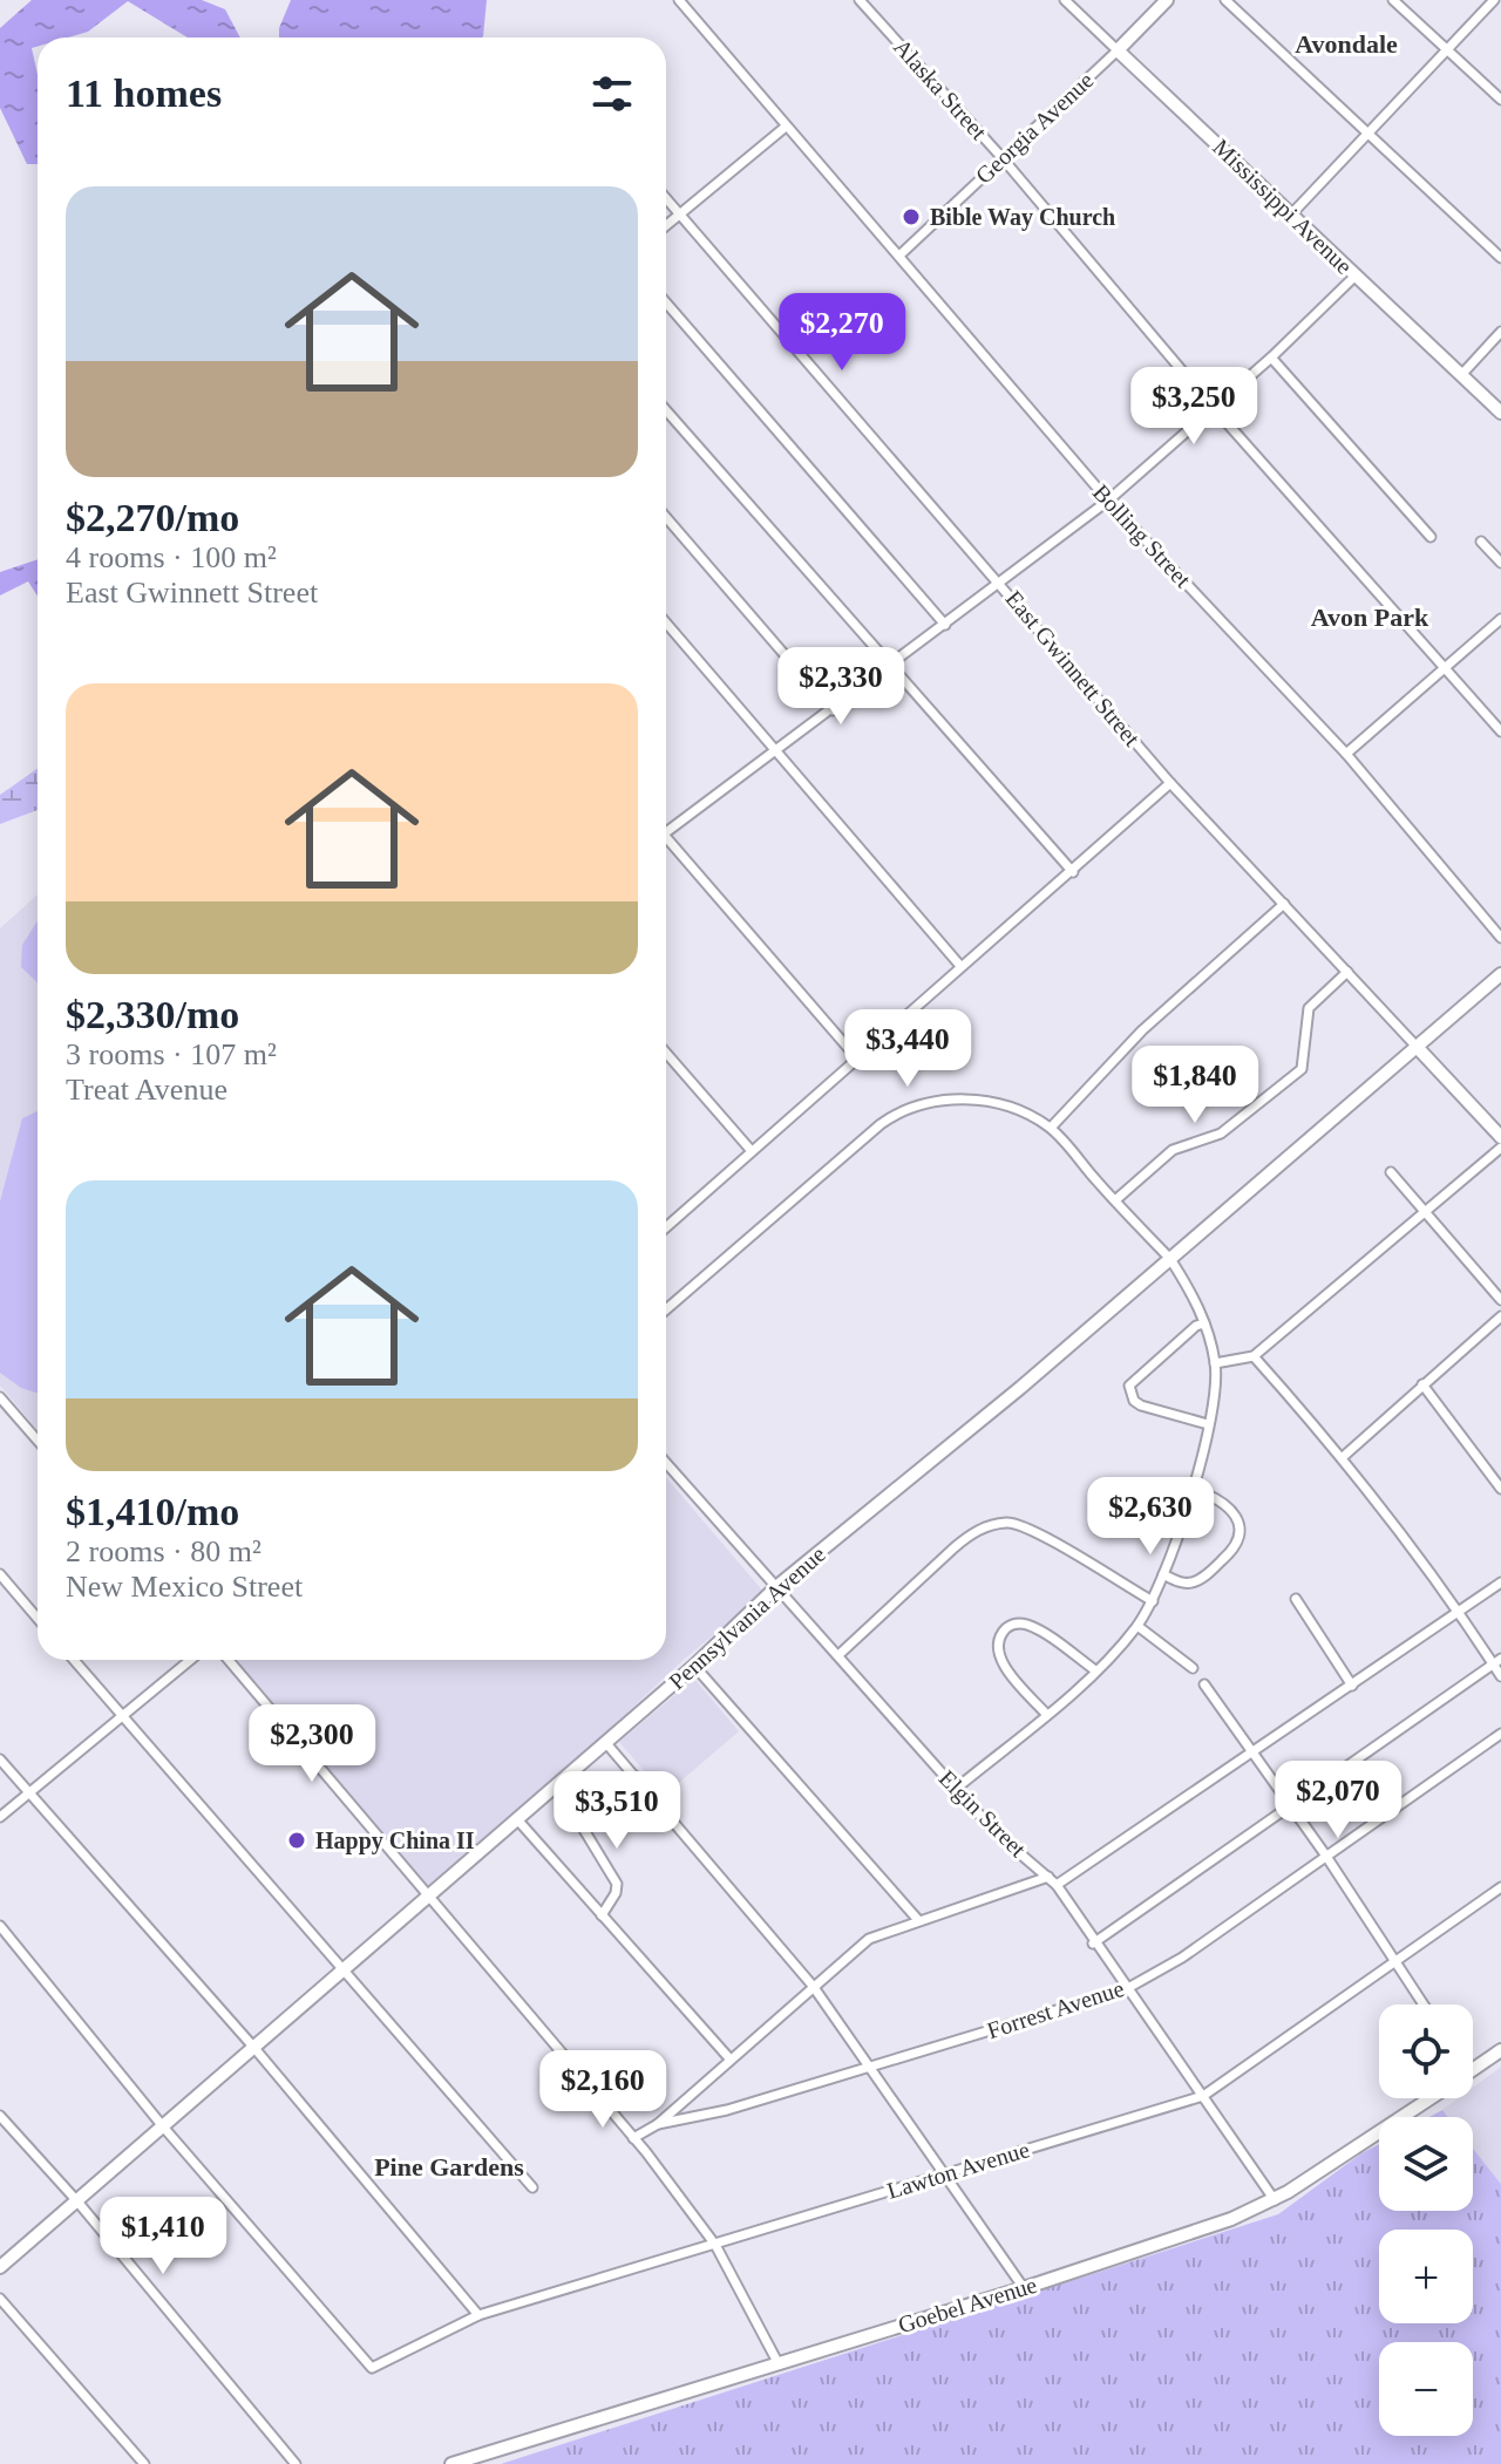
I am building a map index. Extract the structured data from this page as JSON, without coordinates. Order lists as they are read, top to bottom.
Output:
{
  "streets": {
    "main road": [
      "Georgia Avenue",
      "Mississippi Avenue",
      "East Gwinnett Street",
      "Pennsylvania Avenue",
      "Goebel Avenue"
    ],
    "street": [
      "Alaska Street",
      "Bolling Street",
      "Elgin Street",
      "Forrest Avenue",
      "Lawton Avenue"
    ]
  },
  "crossings": [
    ["Alaska Street", "Georgia Avenue"],
    ["Georgia Avenue", "Mississippi Avenue"],
    ["Georgia Avenue", "Bolling Street"],
    ["East Gwinnett Street", "Pennsylvania Avenue"],
    ["Pennsylvania Avenue", "Elgin Street"],
    ["Pennsylvania Avenue", "Lawton Avenue"],
    ["Elgin Street", "Forrest Avenue"],
    ["Elgin Street", "Lawton Avenue"],
    ["Elgin Street", "Goebel Avenue"]
  ],
  "districts": ["Avondale", "Avon Park", "Pine Gardens"],
  "places": ["Bible Way Church", "Happy China II"],
  "page": {
    "heading": "11 homes",
    "list": [
      {
        "name": "$2,270/mo",
        "note": "4 rooms · 100 m² · East Gwinnett Street"
      },
      {
        "name": "$2,330/mo",
        "note": "3 rooms · 107 m² · Treat Avenue"
      },
      {
        "name": "$1,410/mo",
        "note": "2 rooms · 80 m² · New Mexico Street"
      }
    ],
    "price": [
      "$2,270",
      "$3,250",
      "$2,330",
      "$3,440",
      "$1,840",
      "$2,630",
      "$2,300",
      "$2,070",
      "$3,510",
      "$2,160",
      "$1,410"
    ],
    "map_buttons": ["+", "−"]
  }
}
